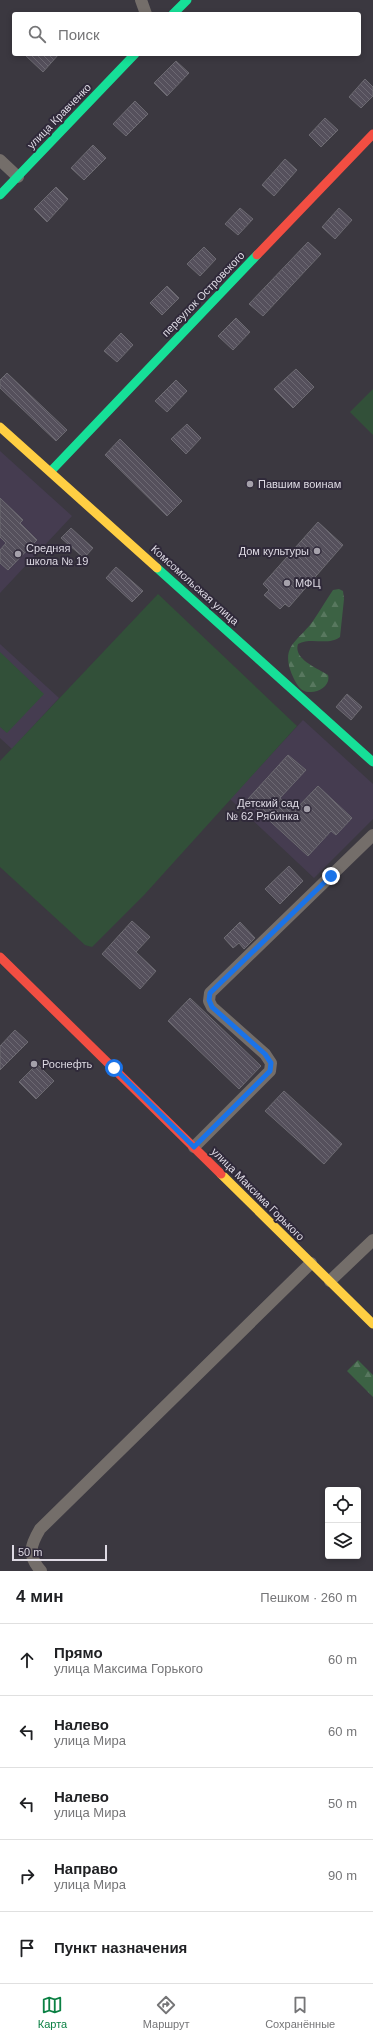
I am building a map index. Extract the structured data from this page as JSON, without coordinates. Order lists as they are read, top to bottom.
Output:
{
  "streets": {
    "street": [
      "улица Кравченко",
      "переулок Островского",
      "Комсомольская улица",
      "улица Максима Горького"
    ]
  },
  "crossings": [
    ["переулок Островского", "Комсомольская улица"]
  ],
  "places": [
    "Павшим воинам",
    "Дом культуры",
    "Средняя школа № 19",
    "МФЦ",
    "Детский сад № 62 Рябинка",
    "Роснефть"
  ],
  "scale_bar": "50 m",
  "page": {
    "search": "Поиск",
    "scale": "50 m",
    "heading": ["4 мин", "Пешком · 260 m"],
    "list": [
      ["Прямо", "улица Максима Горького", "60 m"],
      ["Налево", "улица Мира", "60 m"],
      ["Налево", "улица Мира", "50 m"],
      ["Направо", "улица Мира", "90 m"],
      "Пункт назначения"
    ],
    "nav": ["Карта", "Маршрут", "Сохранённые"]
  }
}
